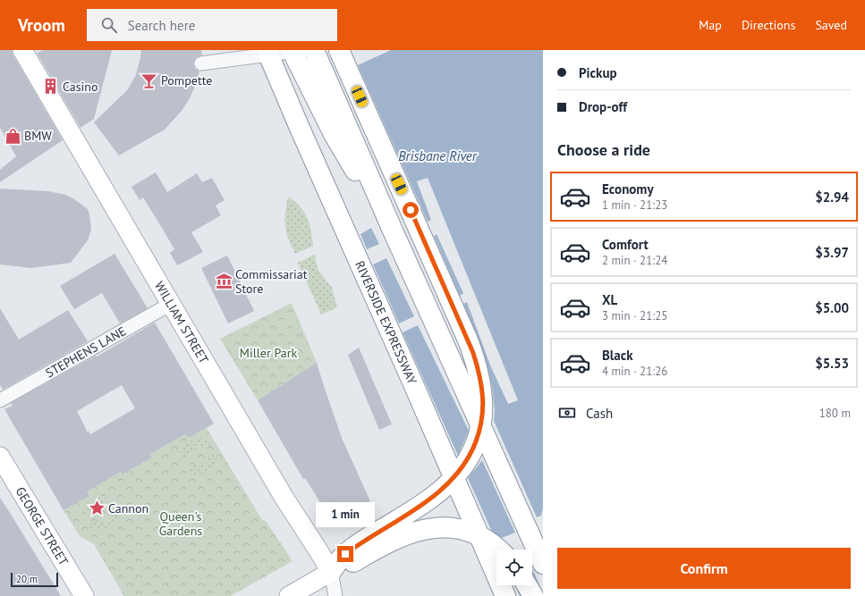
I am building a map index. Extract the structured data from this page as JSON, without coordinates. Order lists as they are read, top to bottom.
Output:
{
  "streets": {
    "highway": ["RIVERSIDE EXPRESSWAY"],
    "street": ["WILLIAM STREET", "STEPHENS LANE", "GEORGE STREET"]
  },
  "crossings": [
    ["WILLIAM STREET", "STEPHENS LANE"]
  ],
  "water": ["Brisbane River"],
  "parks": ["Miller Park", "Queen's Gardens"],
  "places": {
    "bar": ["Pompette"],
    "building": ["Casino"],
    "shop": ["BMW"],
    "museum": ["Commissariat Store"],
    "place": ["Cannon"]
  },
  "scale_bar": "20 m",
  "page": {
    "header": "Vroom",
    "search": "Search here",
    "nav": ["Map", "Directions", "Saved"],
    "banner": ["Pickup", "Drop-off"],
    "heading": "Choose a ride",
    "list": [
      {
        "name": "Economy",
        "note": "1 min · 21:23",
        "value": "$2.94"
      },
      {
        "name": "Comfort",
        "note": "2 min · 21:24",
        "value": "$3.97"
      },
      {
        "name": "XL",
        "note": "3 min · 21:25",
        "value": "$5.00"
      },
      {
        "name": "Black",
        "note": "4 min · 21:26",
        "value": "$5.53"
      }
    ],
    "pay": ["Cash", "180 m"],
    "bubble": "1 min",
    "buttons": "Confirm",
    "scale": "20 m"
  }
}
